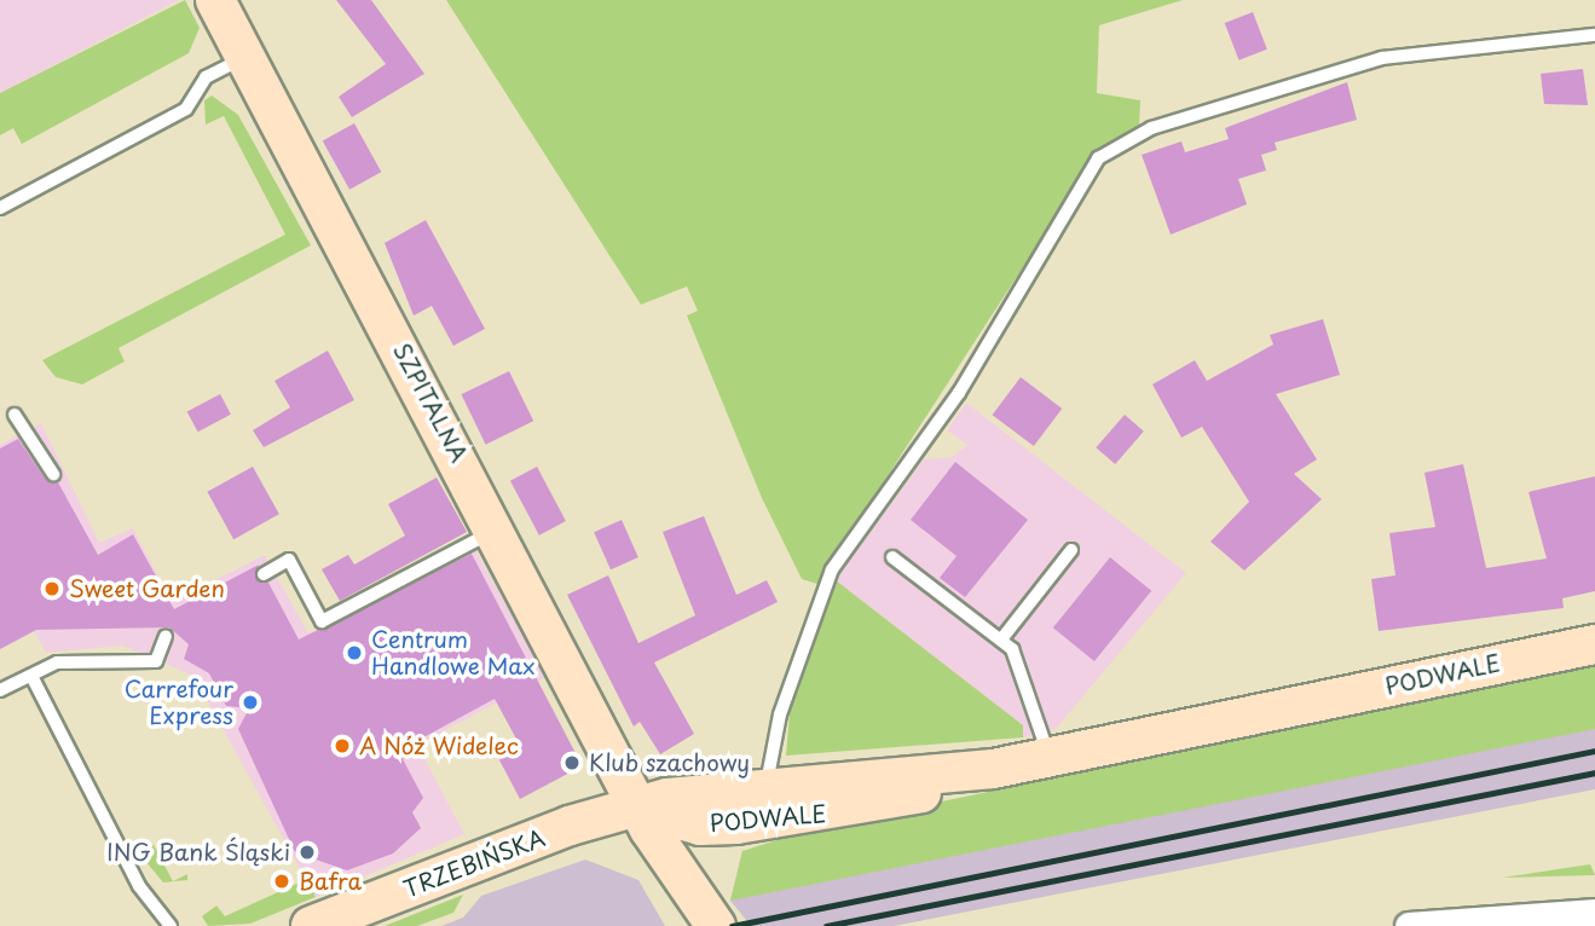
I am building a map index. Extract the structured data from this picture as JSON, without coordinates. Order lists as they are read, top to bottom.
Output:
{
  "streets": {
    "street": ["SZPITALNA", "PODWALE", "TRZEBIŃSKA"]
  },
  "crossings": [
    ["SZPITALNA", "PODWALE"],
    ["SZPITALNA", "TRZEBIŃSKA"],
    ["PODWALE", "TRZEBIŃSKA"]
  ],
  "places": [
    "Sweet Garden",
    "Centrum Handlowe Max",
    "Carrefour Express",
    "A Nóż Widelec",
    "Klub szachowy",
    "ING Bank Śląski",
    "Bafra"
  ]
}
